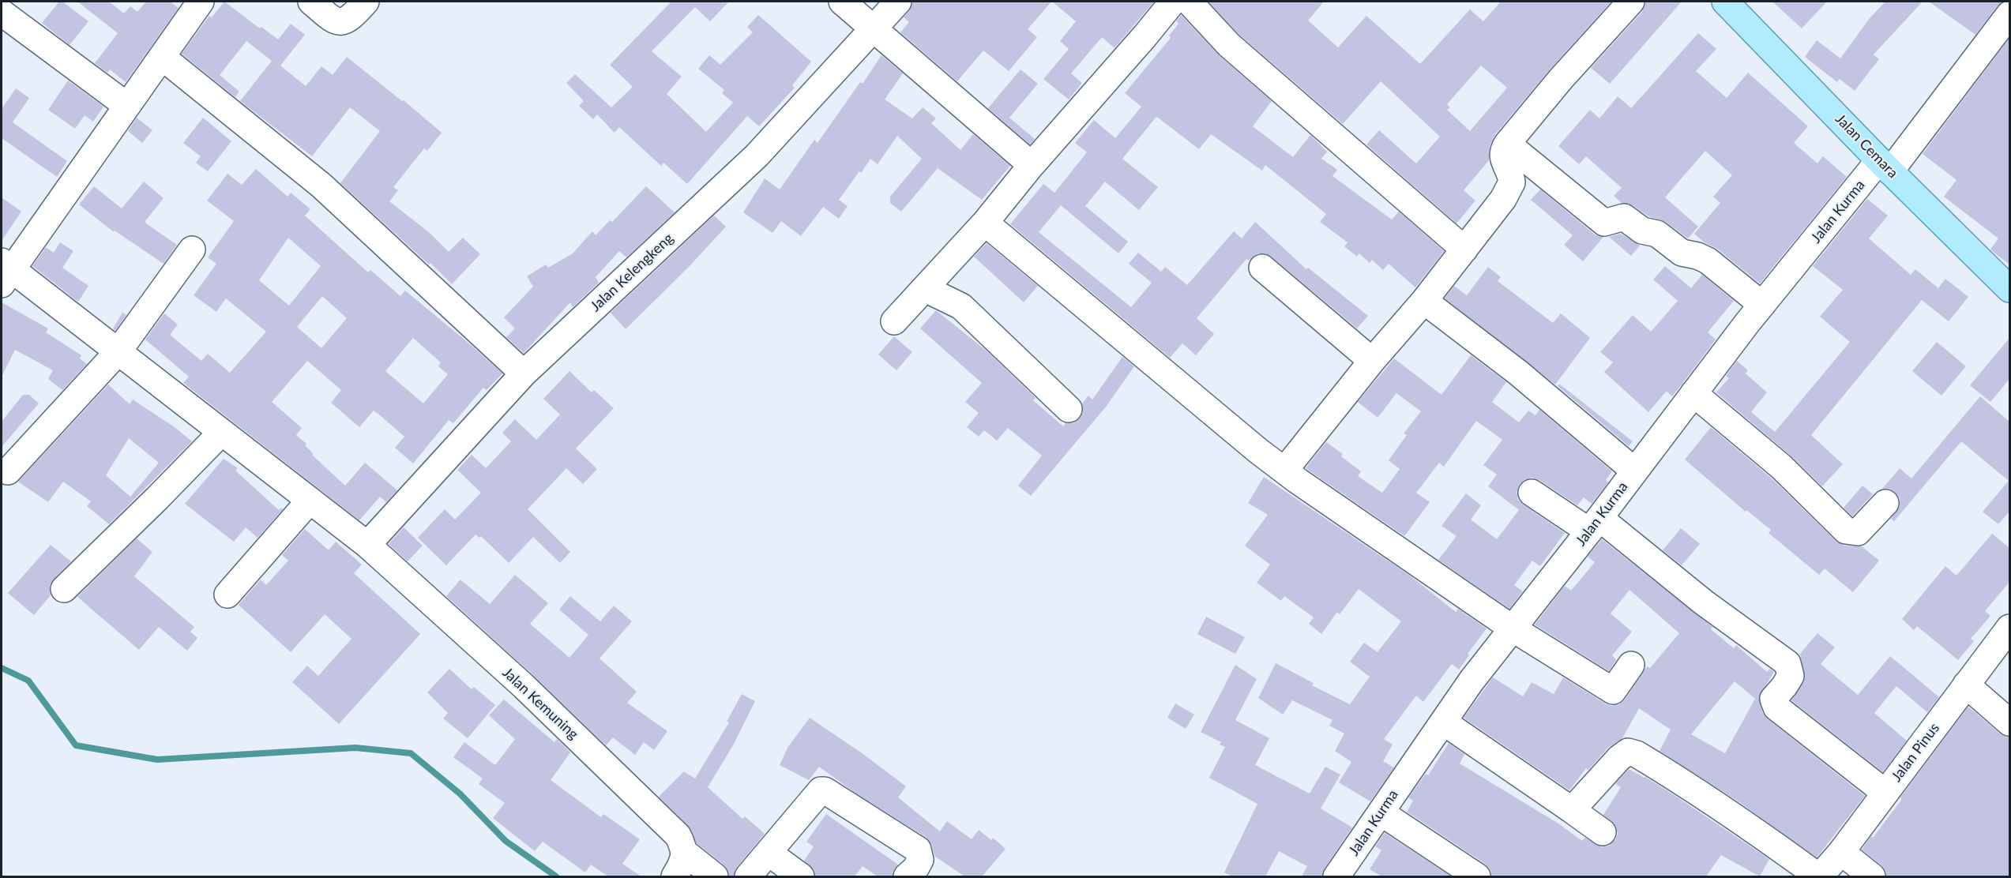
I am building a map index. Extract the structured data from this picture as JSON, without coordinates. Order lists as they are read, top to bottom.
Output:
{
  "streets": {
    "main road": ["Jalan Cemara"],
    "street": [
      "Jalan Kurma",
      "Jalan Kelengkeng",
      "Jalan Kemuning",
      "Jalan Pinus"
    ]
  },
  "crossings": [
    ["Jalan Cemara", "Jalan Kurma"],
    ["Jalan Kelengkeng", "Jalan Kemuning"]
  ]
}
